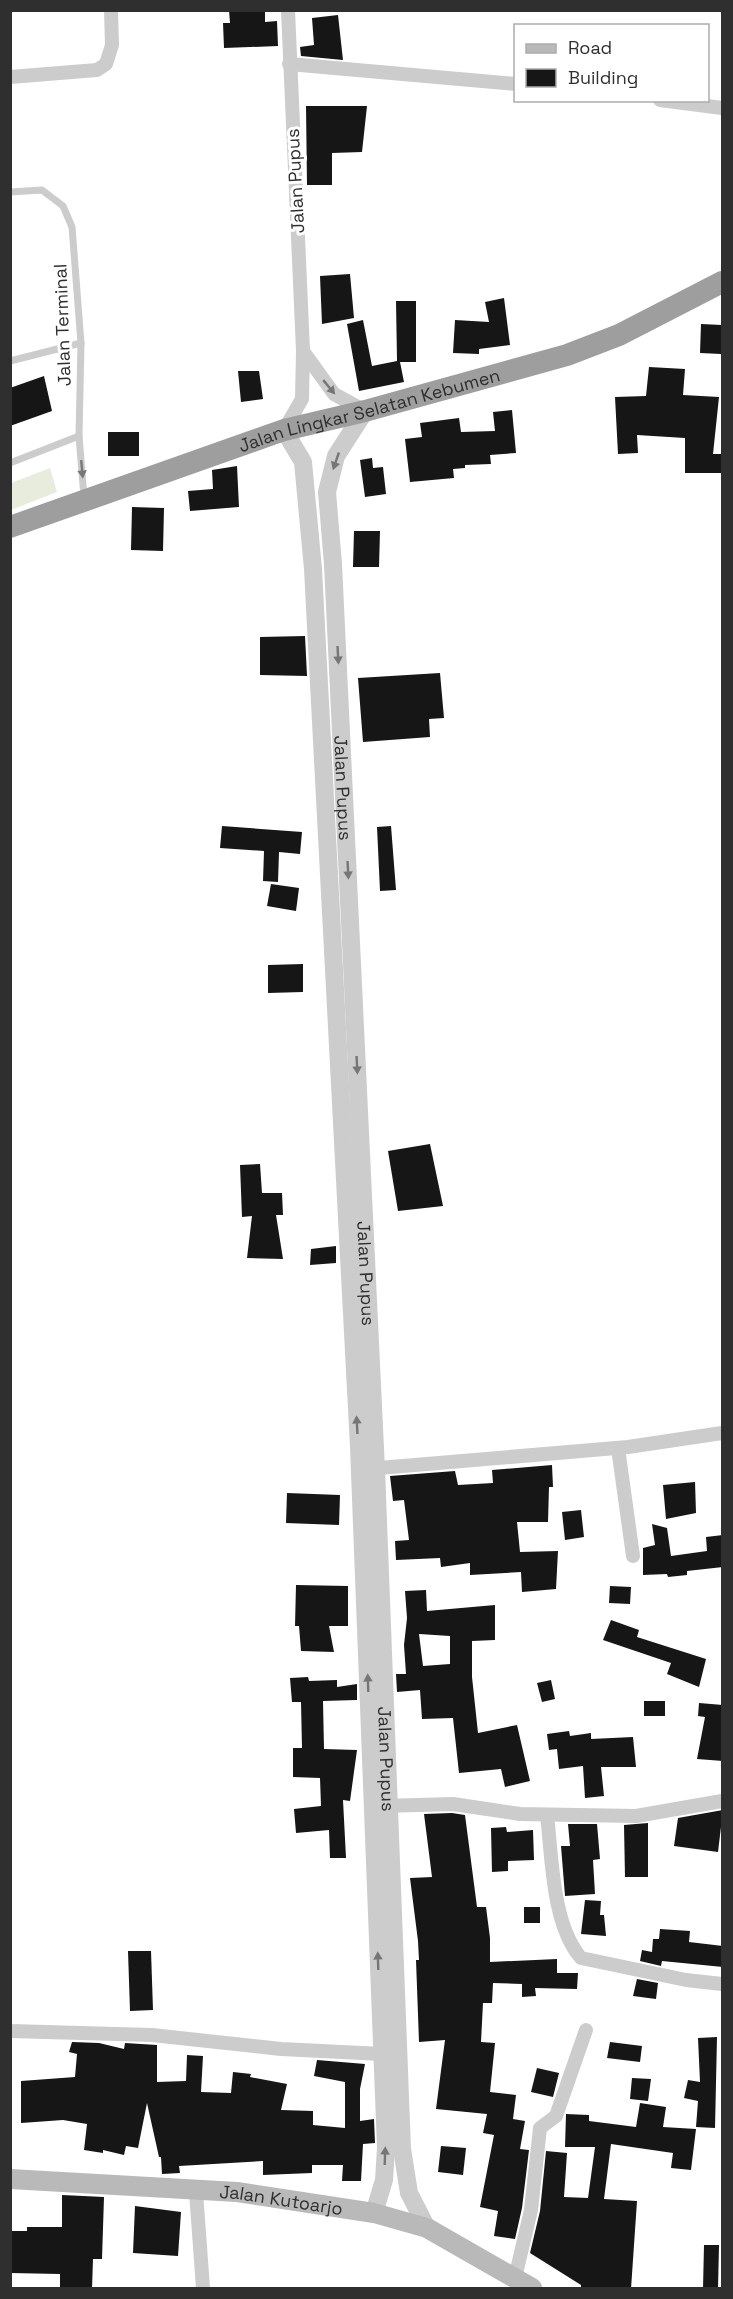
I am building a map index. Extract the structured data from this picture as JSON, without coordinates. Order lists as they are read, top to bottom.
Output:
{
  "streets": {
    "highway": ["Jalan Lingkar Selatan Kebumen"],
    "main road": ["Jalan Kutoarjo"],
    "street": ["Jalan Pupus"],
    "lane": ["Jalan Terminal"]
  },
  "crossings": [
    ["Jalan Pupus", "Jalan Lingkar Selatan Kebumen"],
    ["Jalan Pupus", "Jalan Kutoarjo"],
    ["Jalan Terminal", "Jalan Lingkar Selatan Kebumen"]
  ],
  "legend": ["Road", "Building"]
}
